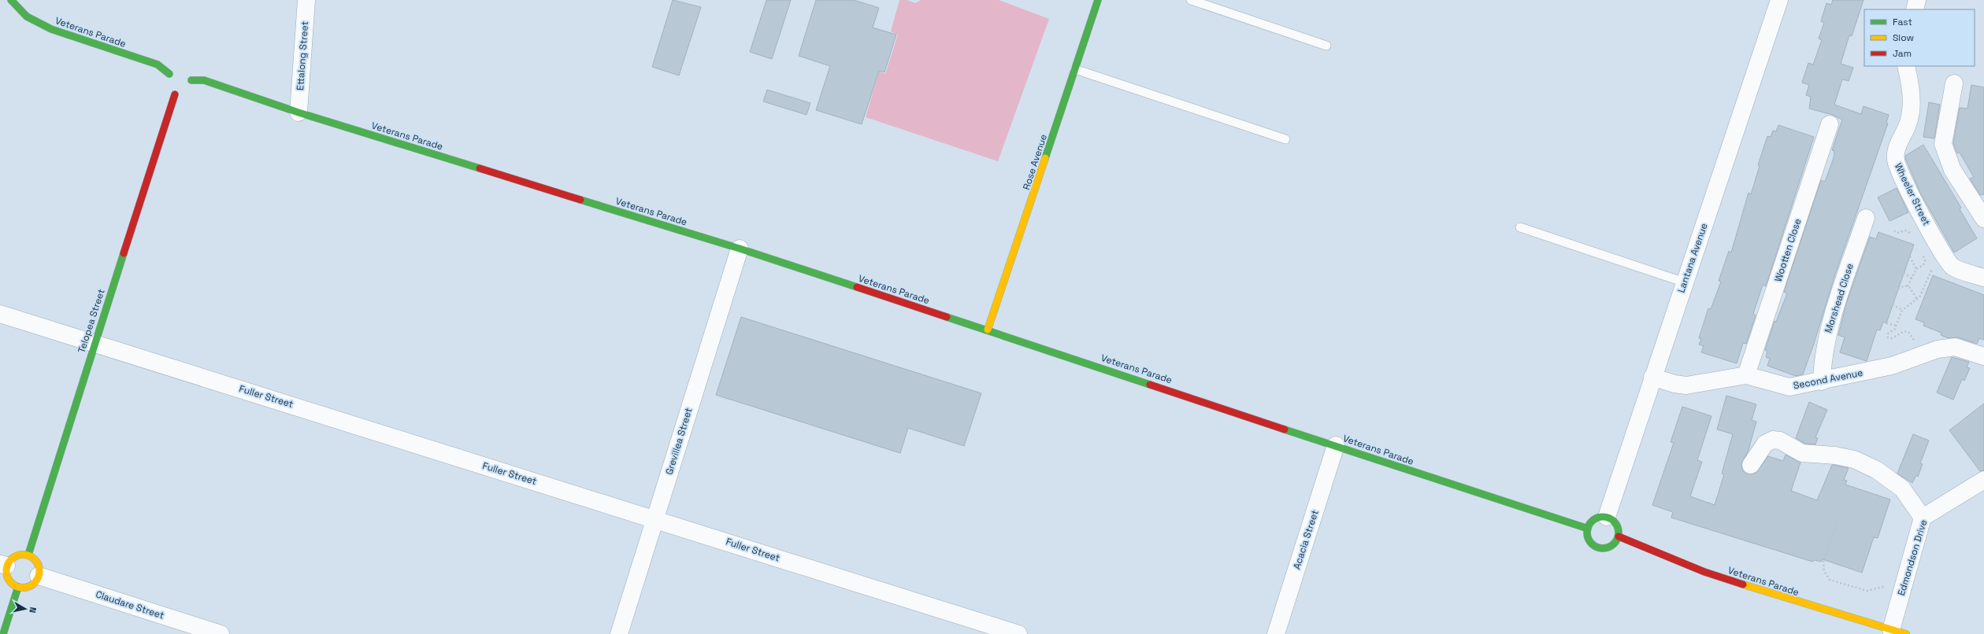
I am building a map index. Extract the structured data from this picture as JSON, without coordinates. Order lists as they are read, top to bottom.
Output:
{
  "streets": {
    "street": [
      "Veterans Parade",
      "Ettalong Street",
      "Rose Avenue",
      "Wheeler Street",
      "Wootten Close",
      "Lantana Avenue",
      "Morshead Close",
      "Telopea Street",
      "Second Avenue",
      "Fuller Street",
      "Grevillea Street",
      "Acacia Street",
      "Edmondson Drive",
      "Claudare Street"
    ]
  },
  "crossings": [
    ["Veterans Parade", "Ettalong Street"],
    ["Veterans Parade", "Rose Avenue"],
    ["Veterans Parade", "Lantana Avenue"],
    ["Veterans Parade", "Telopea Street"],
    ["Veterans Parade", "Grevillea Street"],
    ["Veterans Parade", "Acacia Street"],
    ["Veterans Parade", "Edmondson Drive"],
    ["Wootten Close", "Second Avenue"],
    ["Lantana Avenue", "Second Avenue"],
    ["Morshead Close", "Second Avenue"],
    ["Telopea Street", "Fuller Street"],
    ["Telopea Street", "Claudare Street"],
    ["Fuller Street", "Grevillea Street"]
  ],
  "legend": ["Fast", "Slow", "Jam"],
  "north": "right"
}
